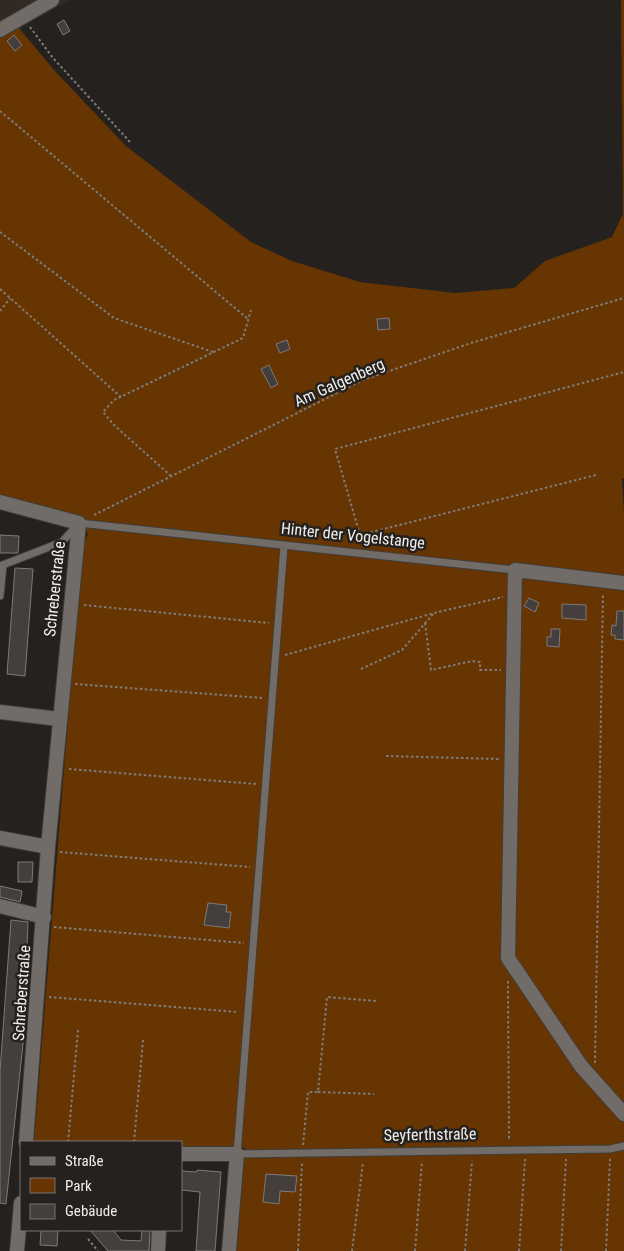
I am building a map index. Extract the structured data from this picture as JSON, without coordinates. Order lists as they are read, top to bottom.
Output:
{
  "streets": {
    "street": ["Hinter der Vogelstange", "Schreberstraße", "Seyferthstraße"],
    "path": ["Am Galgenberg"]
  },
  "crossings": [
    ["Am Galgenberg", "Hinter der Vogelstange"],
    ["Am Galgenberg", "Schreberstraße"],
    ["Hinter der Vogelstange", "Schreberstraße"]
  ],
  "legend": ["Straße", "Park", "Gebäude"]
}
